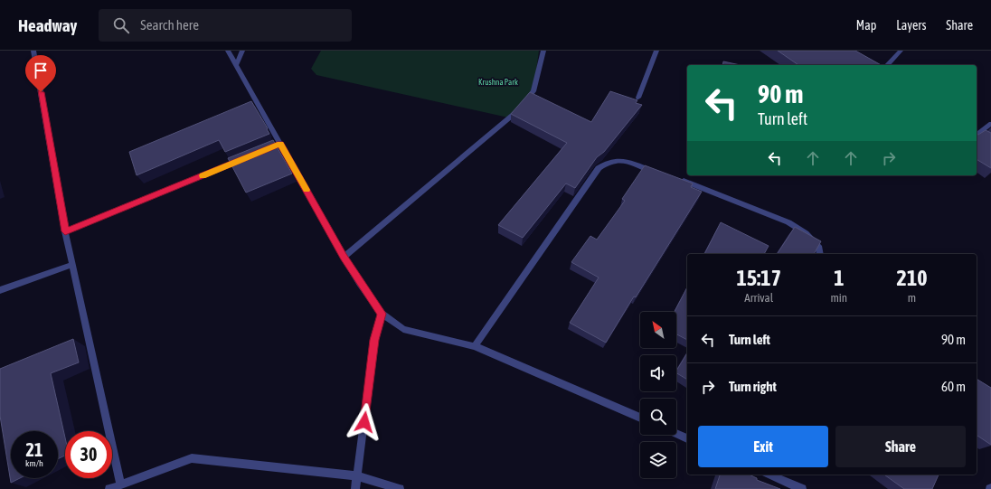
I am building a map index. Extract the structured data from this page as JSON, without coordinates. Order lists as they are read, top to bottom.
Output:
{
  "parks": ["Krushna Park"],
  "north": "top left",
  "page": {
    "header": "Headway",
    "search": "Search here",
    "nav": ["Map", "Layers", "Share"],
    "turn": ["90 m", "Turn left"],
    "eta": [
      "15:17",
      "Arrival",
      "1",
      "min",
      "210",
      "m"
    ],
    "list": [
      {
        "name": "Turn left",
        "value": "90 m"
      },
      {
        "name": "Turn right",
        "value": "60 m"
      }
    ],
    "buttons": ["Exit", "Share"],
    "speed": "21 km/h",
    "limit": "30"
  }
}
